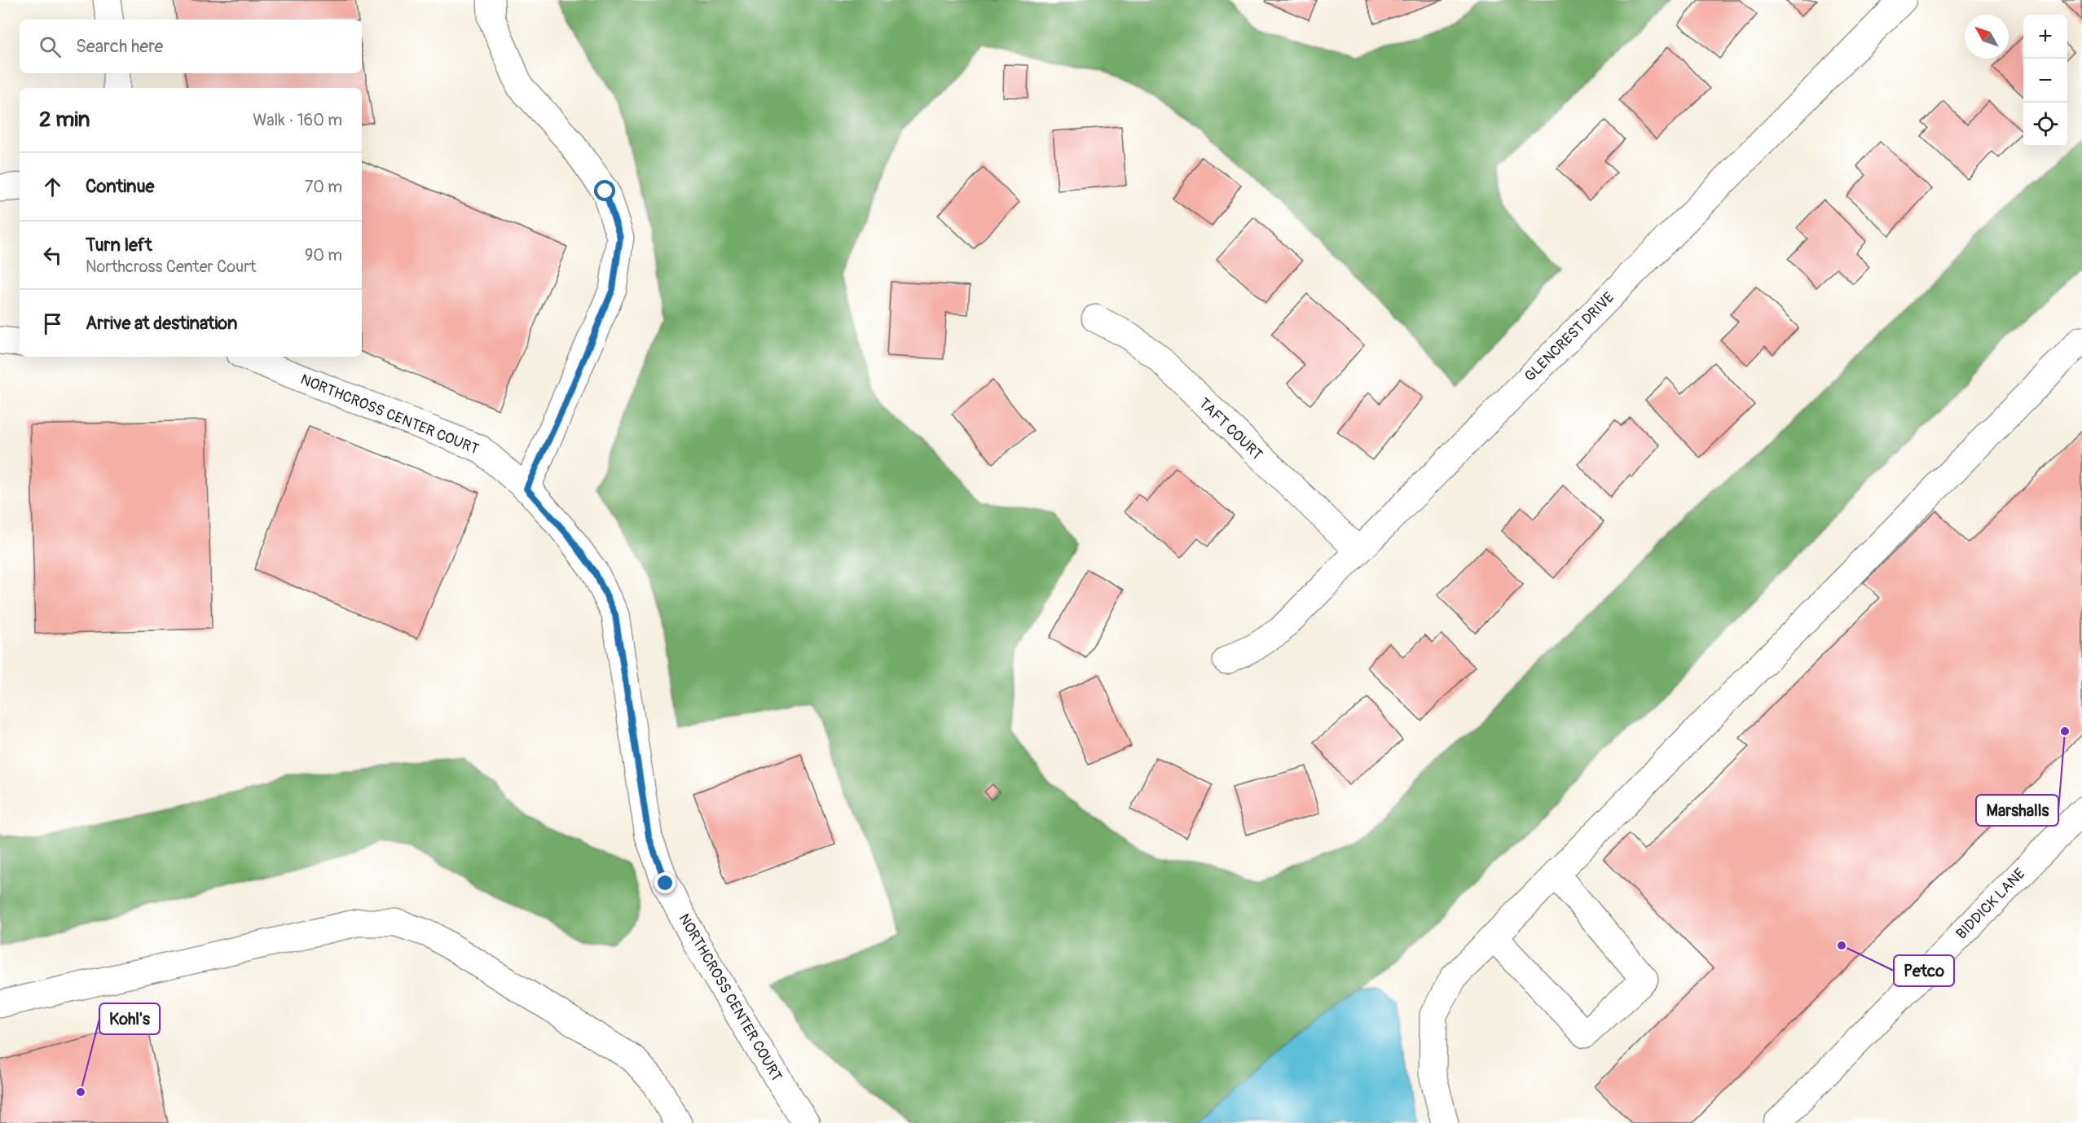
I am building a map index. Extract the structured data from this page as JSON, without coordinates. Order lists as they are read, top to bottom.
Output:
{
  "streets": {
    "street": [
      "GLENCREST DRIVE",
      "NORTHCROSS CENTER COURT",
      "TAFT COURT",
      "BIDDICK LANE"
    ]
  },
  "crossings": [
    ["GLENCREST DRIVE", "TAFT COURT"]
  ],
  "places": ["Marshalls", "Petco", "Kohl's"],
  "north": "top left",
  "page": {
    "map_buttons": ["+", "−"],
    "search": "Search here",
    "heading": ["2 min", "Walk · 160 m"],
    "list": [
      ["Continue", "70 m"],
      ["Turn left", "Northcross Center Court", "90 m"],
      "Arrive at destination"
    ]
  }
}
